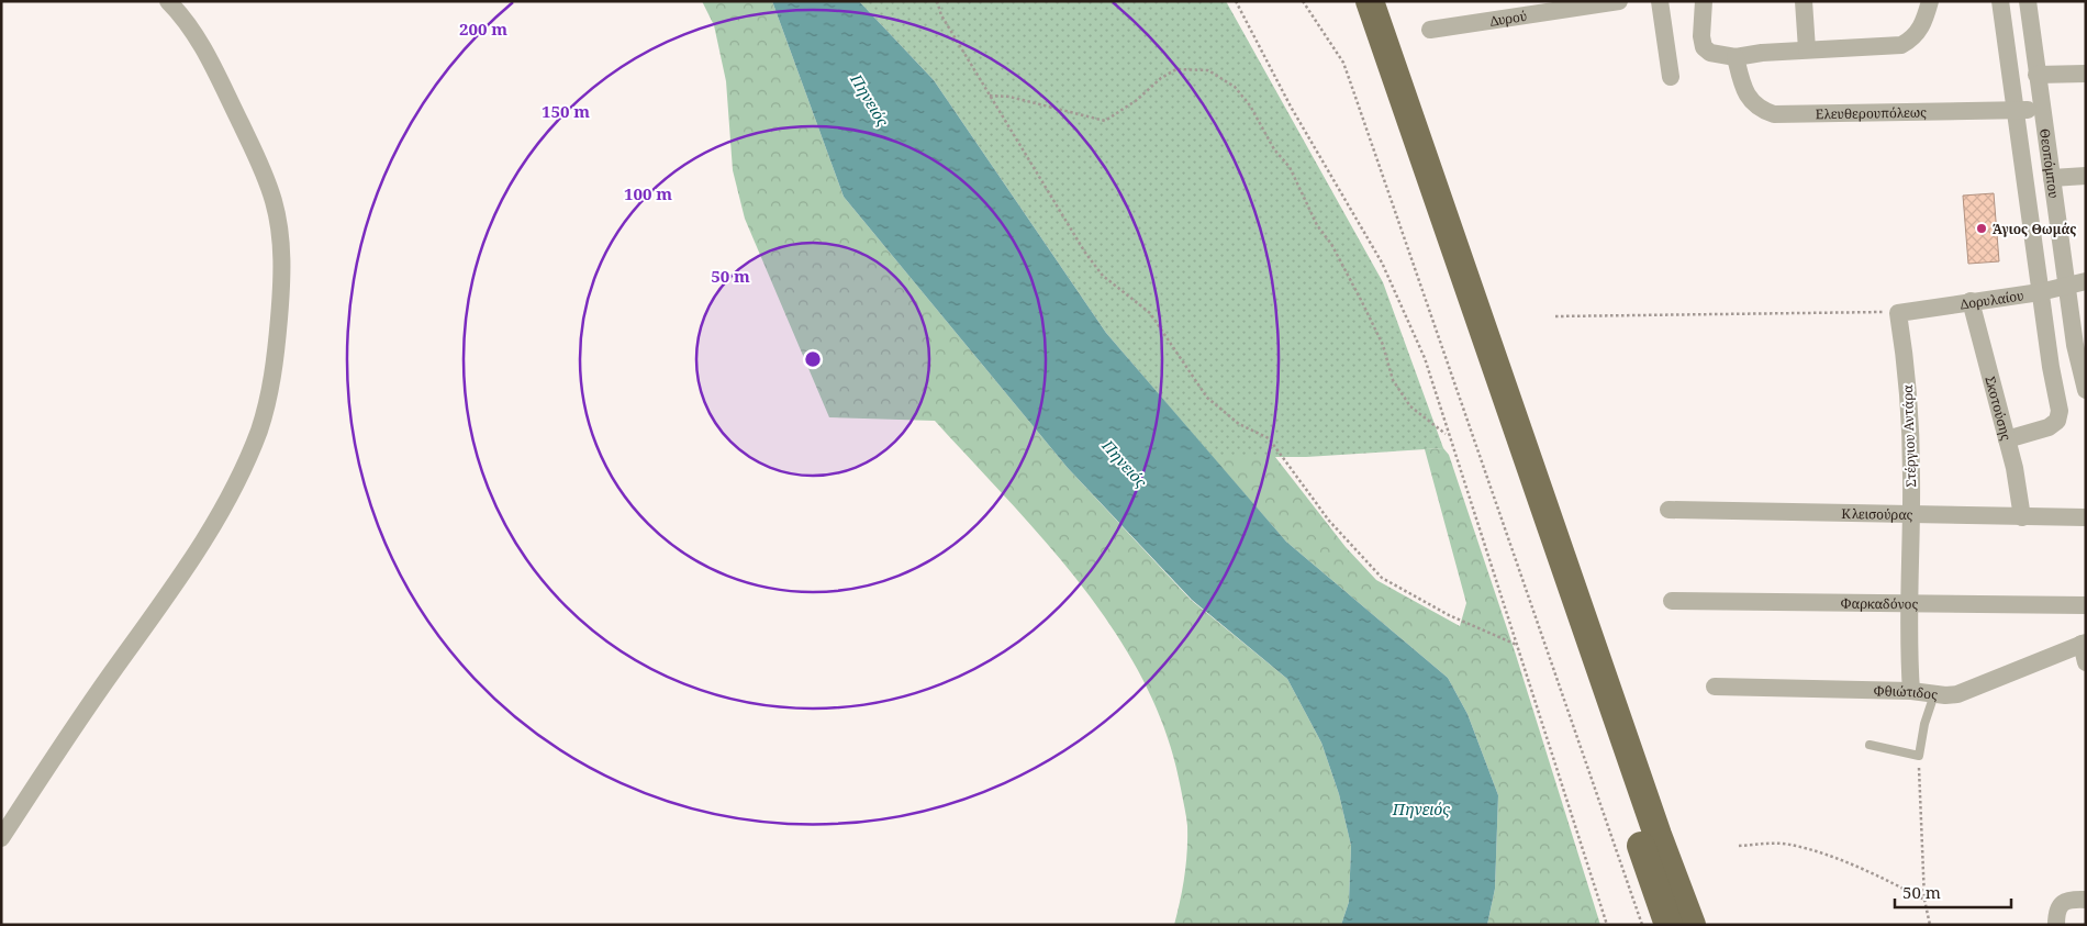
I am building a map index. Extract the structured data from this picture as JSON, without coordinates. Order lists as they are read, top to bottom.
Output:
{
  "streets": {
    "street": [
      "Δυρού",
      "Ελευθερουπόλεως",
      "Θεοπόμπου",
      "Δορυλαίου",
      "Σκοτούσης",
      "Στέργιου Αντάρα",
      "Κλεισούρας",
      "Φαρκαδόνος",
      "Φθιώτιδος"
    ]
  },
  "crossings": [
    ["Ελευθερουπόλεως", "Θεοπόμπου"],
    ["Θεοπόμπου", "Δορυλαίου"],
    ["Δορυλαίου", "Σκοτούσης"],
    ["Δορυλαίου", "Στέργιου Αντάρα"],
    ["Σκοτούσης", "Κλεισούρας"],
    ["Στέργιου Αντάρα", "Κλεισούρας"],
    ["Στέργιου Αντάρα", "Φαρκαδόνος"],
    ["Στέργιου Αντάρα", "Φθιώτιδος"]
  ],
  "water": ["Πηνειός"],
  "places": ["Άγιος Θωμάς"],
  "scale_bar": "50 m",
  "rings": [
    "200 m",
    "150 m",
    "100 m",
    "50 m"
  ]
}
